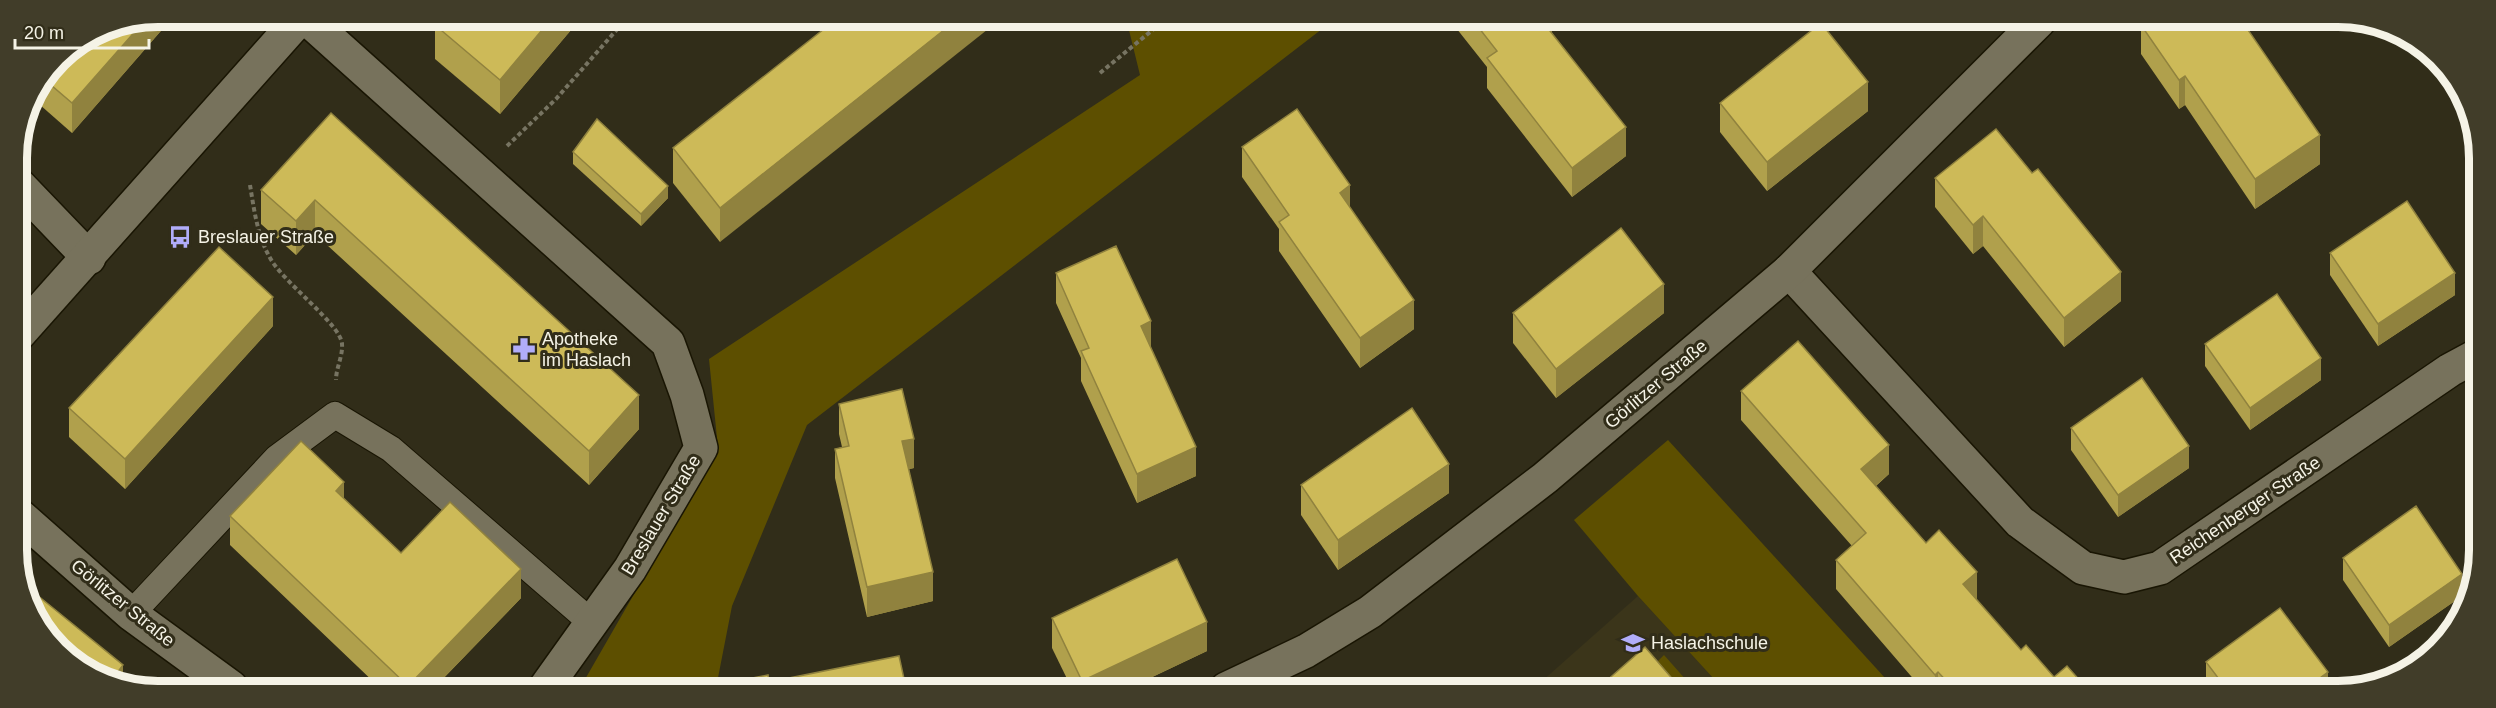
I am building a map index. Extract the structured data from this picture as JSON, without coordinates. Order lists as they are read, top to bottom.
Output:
{
  "streets": {
    "street": ["Görlitzer Straße", "Reichenberger Straße", "Breslauer Straße"]
  },
  "crossings": [
    ["Görlitzer Straße", "Reichenberger Straße"]
  ],
  "places": {
    "bus stop": ["Breslauer Straße"],
    "pharmacy": ["Apotheke im Haslach"],
    "school or university": ["Haslachschule"]
  },
  "scale_bar": "20 m"
}
